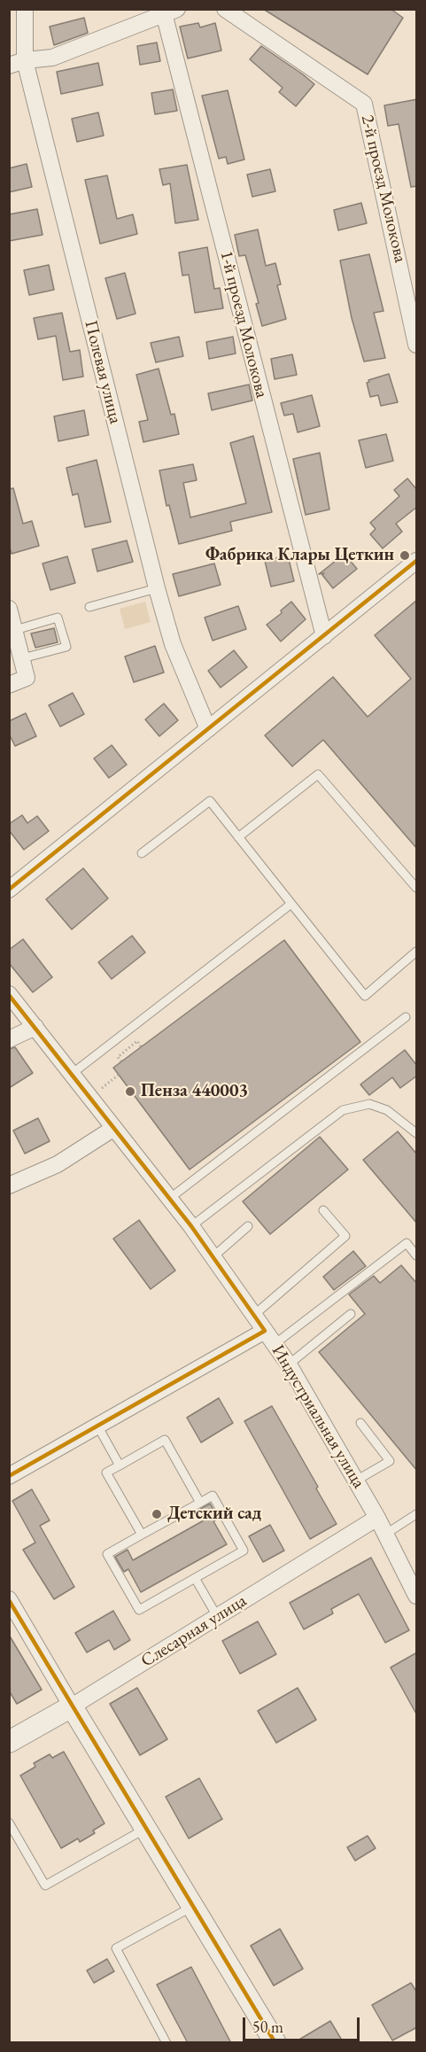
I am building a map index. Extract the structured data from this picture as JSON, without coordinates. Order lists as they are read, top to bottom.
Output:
{
  "streets": {
    "street": [
      "2-й проезд Молокова",
      "1-й проезд Молокова",
      "Полевая улица",
      "Индустриальная улица",
      "Слесарная улица"
    ]
  },
  "crossings": [
    ["Индустриальная улица", "Слесарная улица"]
  ],
  "places": ["Фабрика Клары Цеткин", "Пенза 440003", "Детский сад"],
  "scale_bar": "50 m"
}
